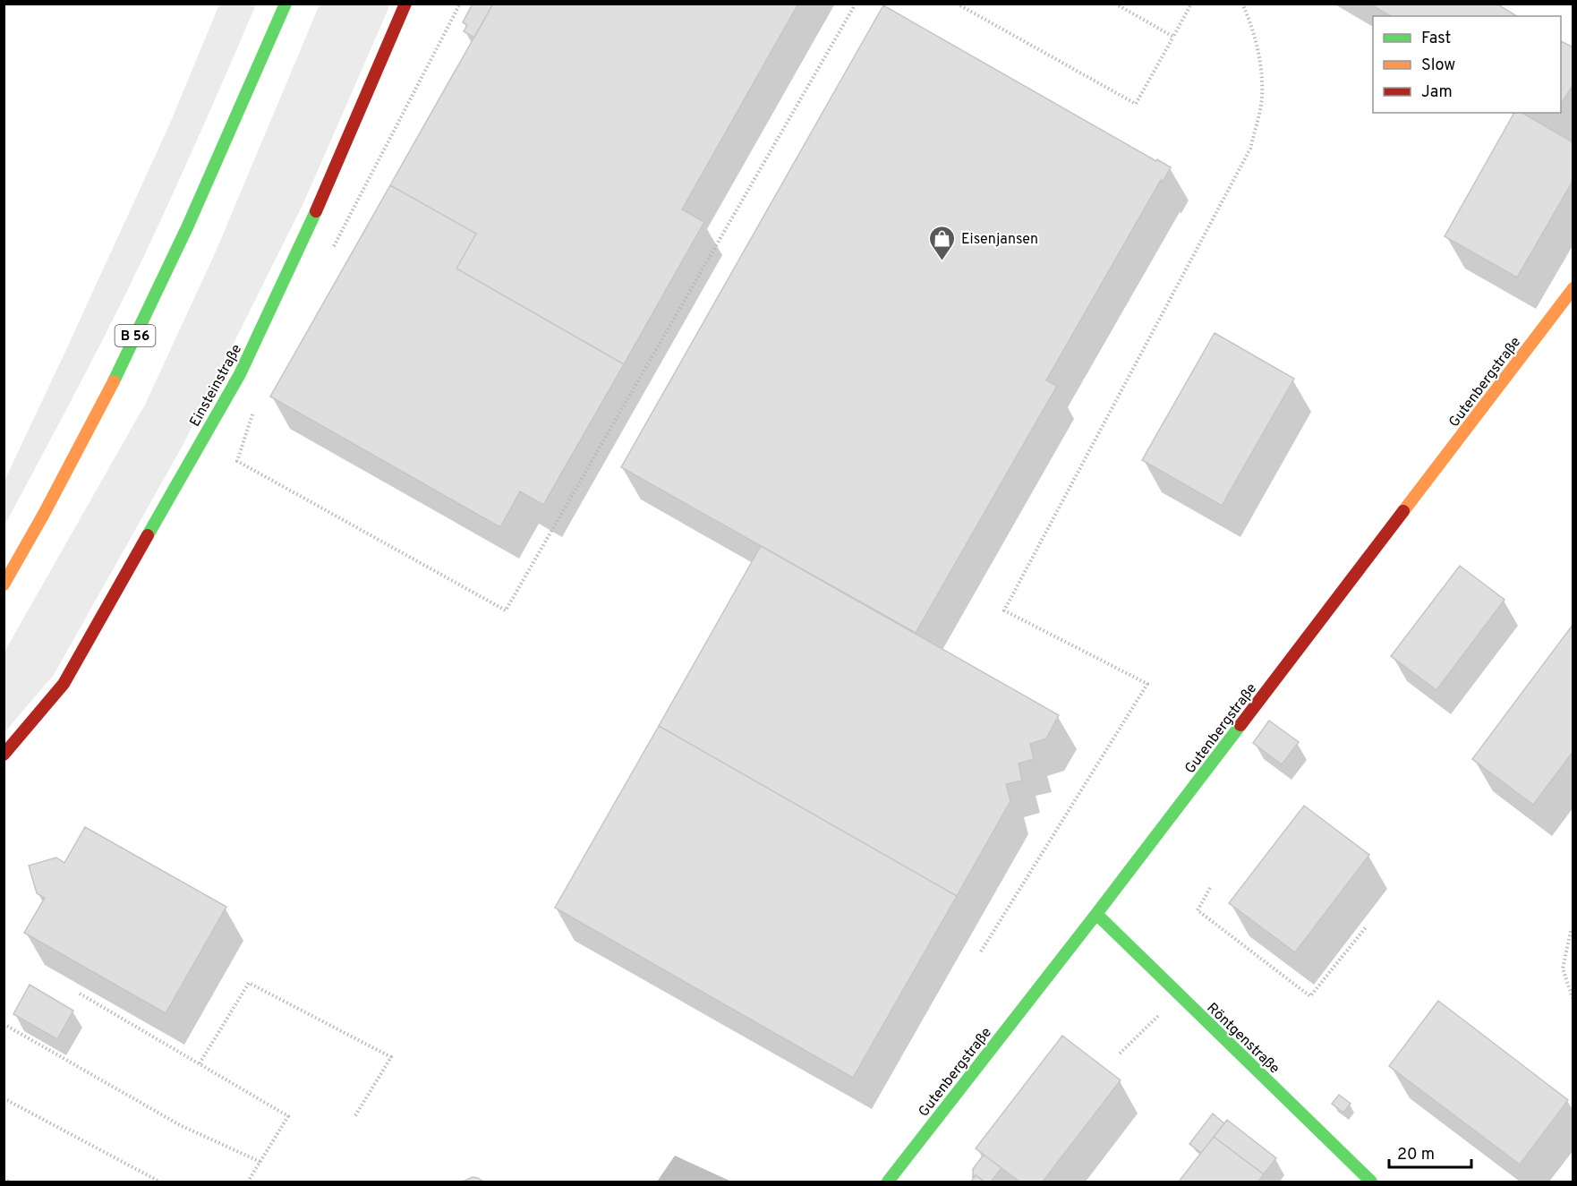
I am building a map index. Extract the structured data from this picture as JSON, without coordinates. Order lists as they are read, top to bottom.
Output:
{
  "streets": {
    "main road": [
      "B 56",
      "Gutenbergstraße",
      "Einsteinstraße",
      "Röntgenstraße"
    ]
  },
  "crossings": [
    ["Gutenbergstraße", "Röntgenstraße"]
  ],
  "places": {
    "shop": ["Eisenjansen"]
  },
  "legend": ["Fast", "Slow", "Jam"],
  "scale_bar": "20 m"
}
